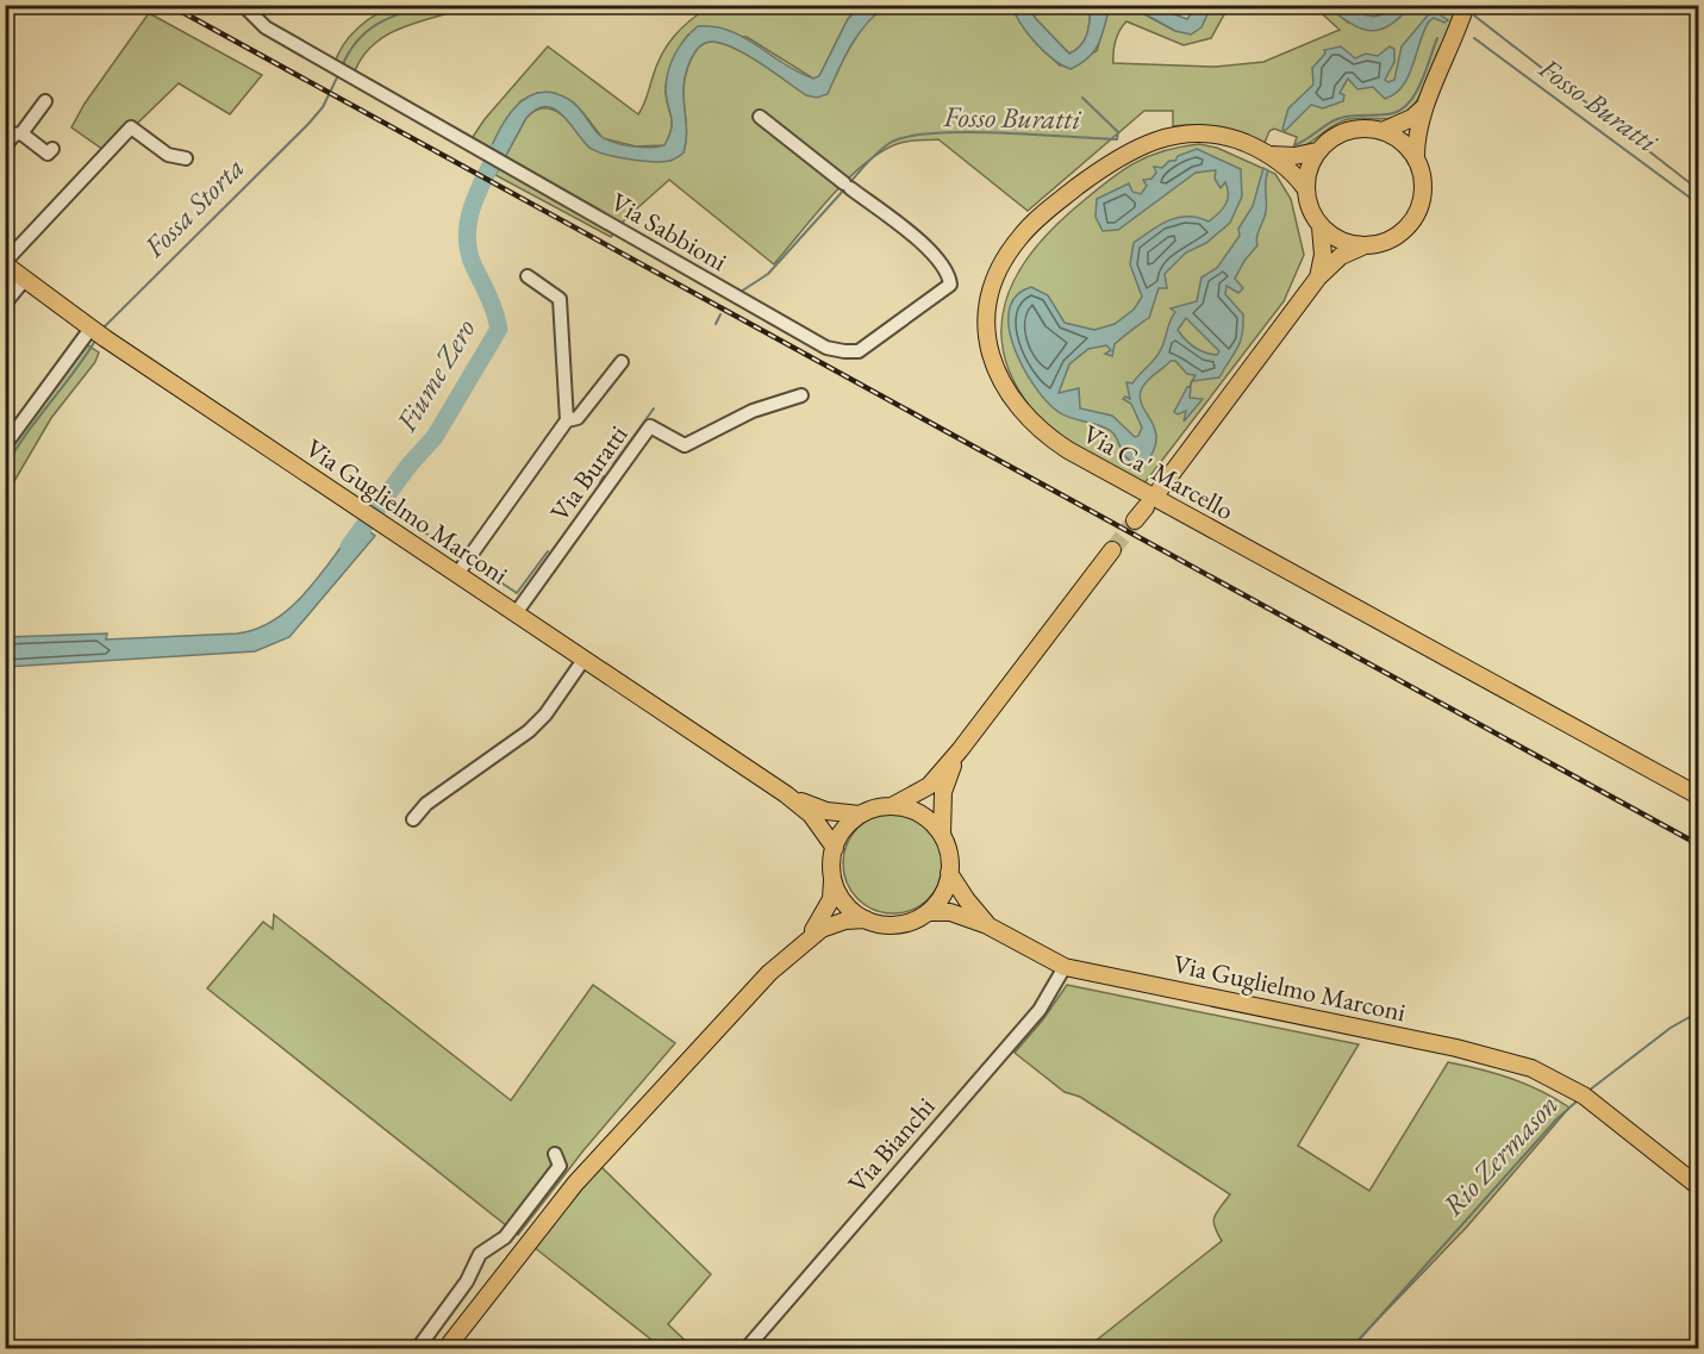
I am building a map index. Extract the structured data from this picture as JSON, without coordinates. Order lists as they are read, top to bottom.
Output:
{
  "streets": {
    "main road": ["Via Ca' Marcello", "Via Guglielmo Marconi"],
    "street": ["Via Sabbioni", "Via Buratti", "Via Bianchi"]
  },
  "crossings": [
    ["Via Buratti", "Via Guglielmo Marconi"],
    ["Via Guglielmo Marconi", "Via Bianchi"]
  ],
  "water": [
    "Fosso Buratti",
    "Fossa Storta",
    "Fiume Zero",
    "Rio Zermason"
  ]
}
